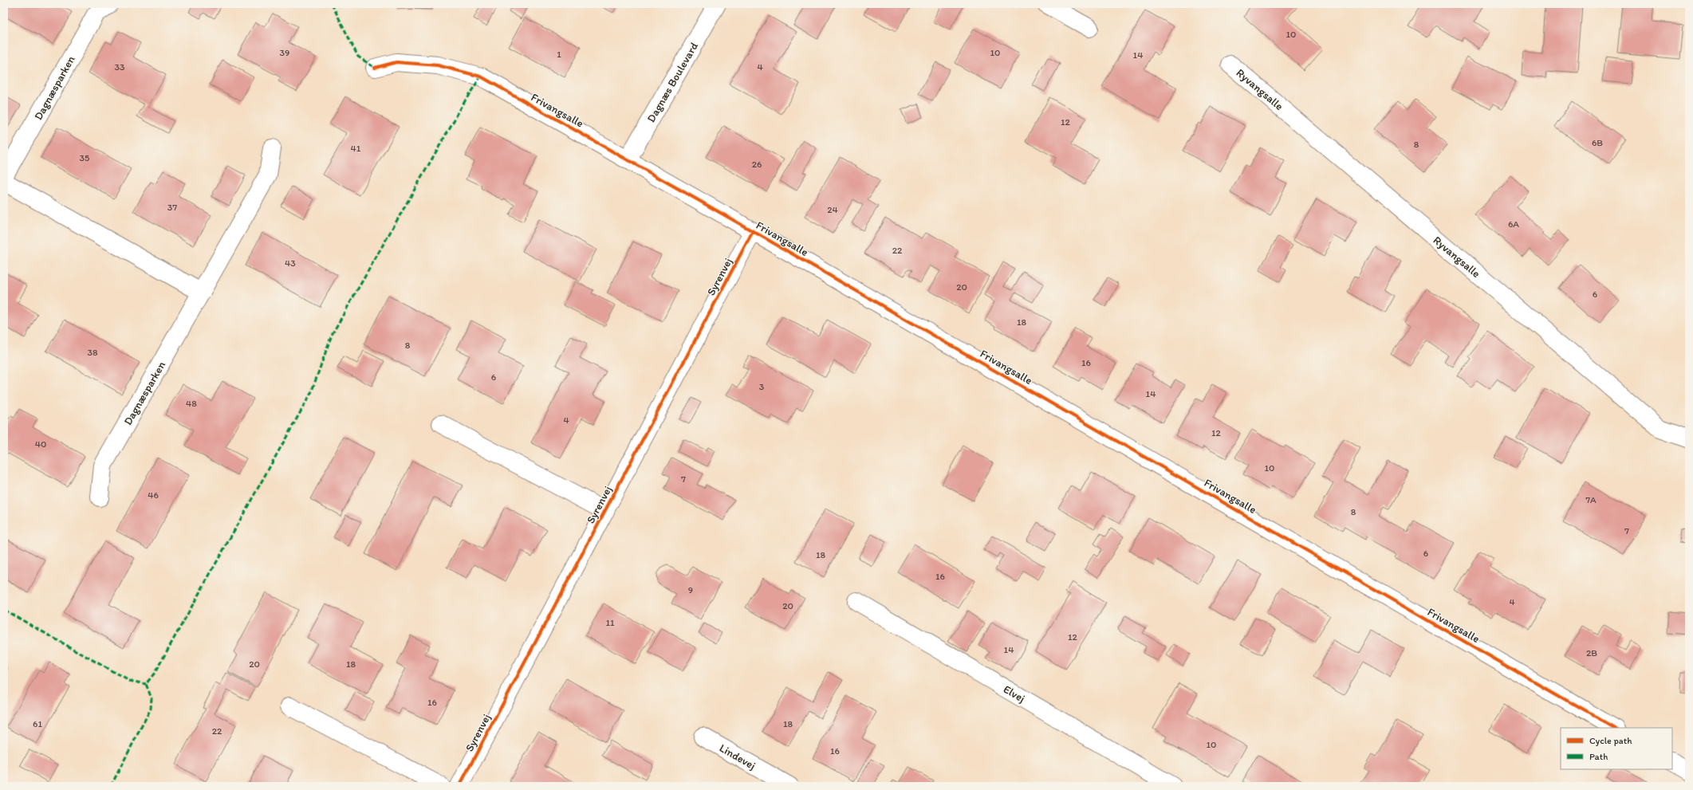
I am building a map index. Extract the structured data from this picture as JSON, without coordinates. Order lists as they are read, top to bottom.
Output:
{
  "streets": {
    "street": [
      "Dagnæs Boulevard",
      "Dagnæsparken",
      "Ryvangsalle",
      "Frivangsalle",
      "Syrenvej",
      "Elvej",
      "Lindevej"
    ]
  },
  "crossings": [
    ["Dagnæs Boulevard", "Frivangsalle"],
    ["Frivangsalle", "Syrenvej"]
  ],
  "house_numbers": [
    "10",
    "39",
    "10",
    "1",
    "14",
    "33",
    "4",
    "12",
    "6B",
    "8",
    "41",
    "35",
    "26",
    "37",
    "24",
    "6A",
    "22",
    "43",
    "20",
    "6",
    "18",
    "8",
    "38",
    "16",
    "6",
    "3",
    "14",
    "48",
    "4",
    "12",
    "40",
    "10",
    "7",
    "46",
    "7A",
    "8",
    "7",
    "6",
    "18",
    "16",
    "9",
    "4",
    "20",
    "11",
    "12",
    "14",
    "2B",
    "20",
    "18",
    "16",
    "61",
    "18",
    "22",
    "10",
    "16"
  ],
  "legend": ["Cycle path", "Path"]
}
